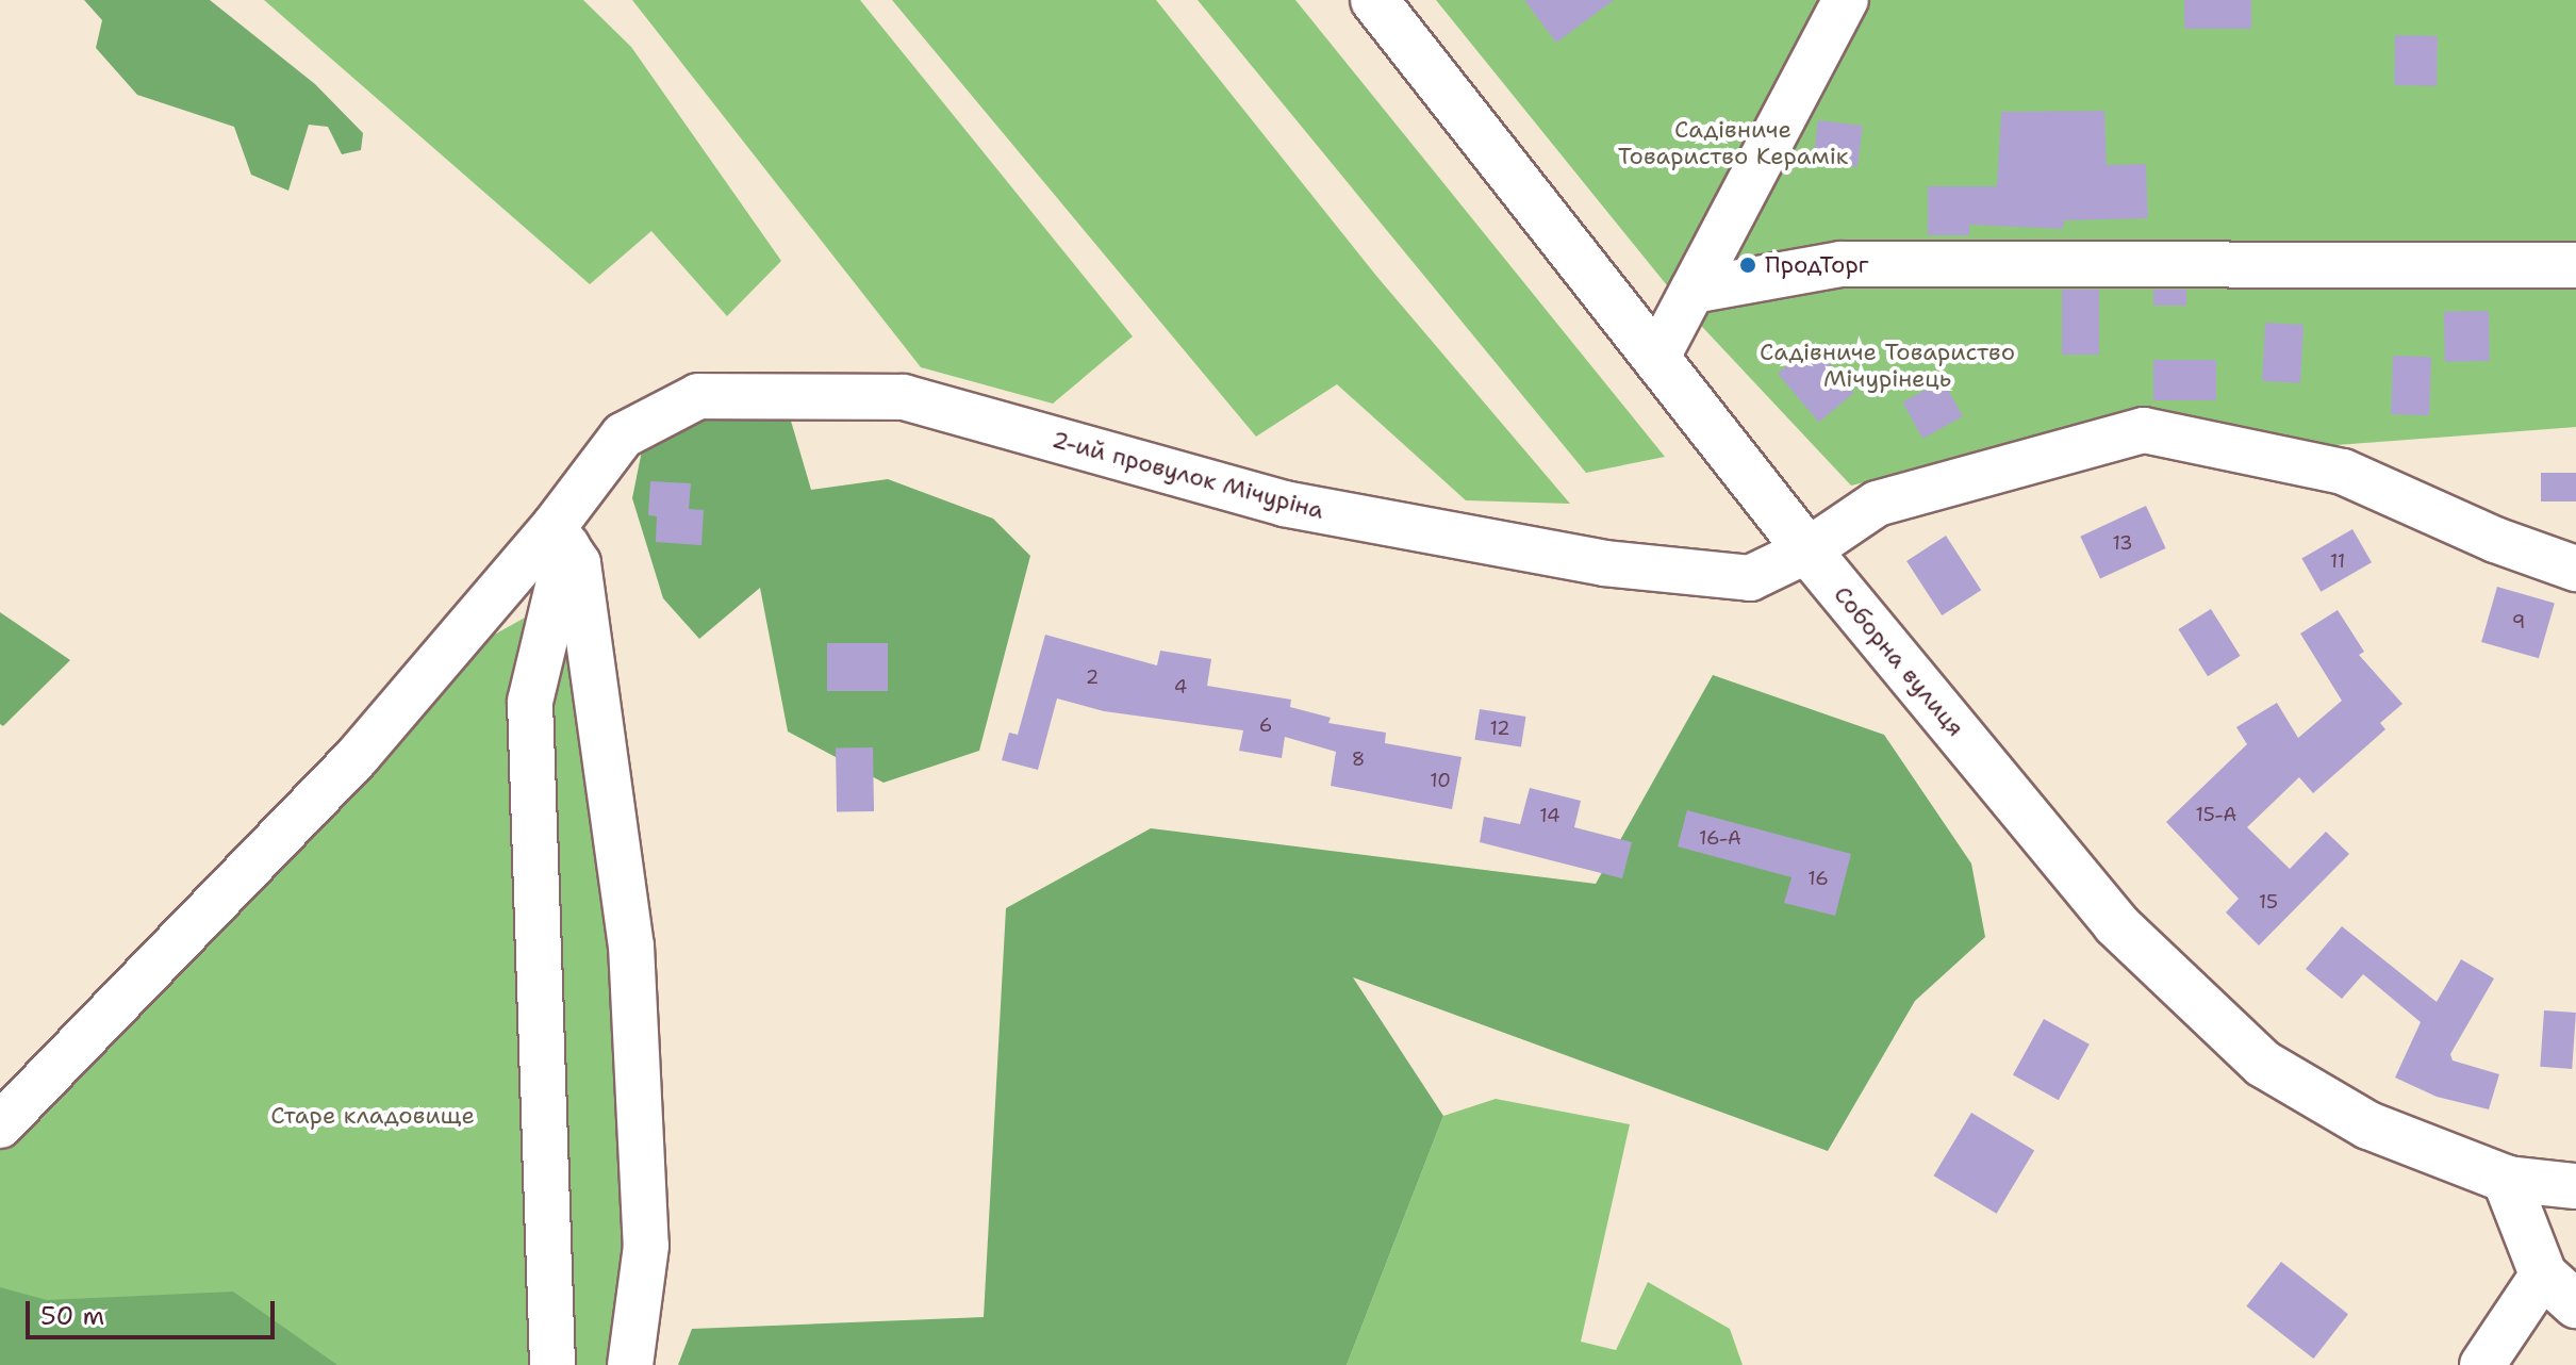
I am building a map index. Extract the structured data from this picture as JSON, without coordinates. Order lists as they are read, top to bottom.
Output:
{
  "streets": {
    "main road": ["Соборна вулиця"],
    "street": ["2-ий провулок Мічуріна"]
  },
  "crossings": [
    ["2-ий провулок Мічуріна", "Соборна вулиця"]
  ],
  "parks": ["Садівниче Товариство Керамік", "Садівниче Товариство Мічурінець", "Старе кладовище"],
  "places": ["ПродТорг"],
  "house_numbers": [
    "13",
    "11",
    "9",
    "2",
    "4",
    "6",
    "12",
    "8",
    "10",
    "15-А",
    "14",
    "16-А",
    "16",
    "15"
  ],
  "scale_bar": "50 m"
}
